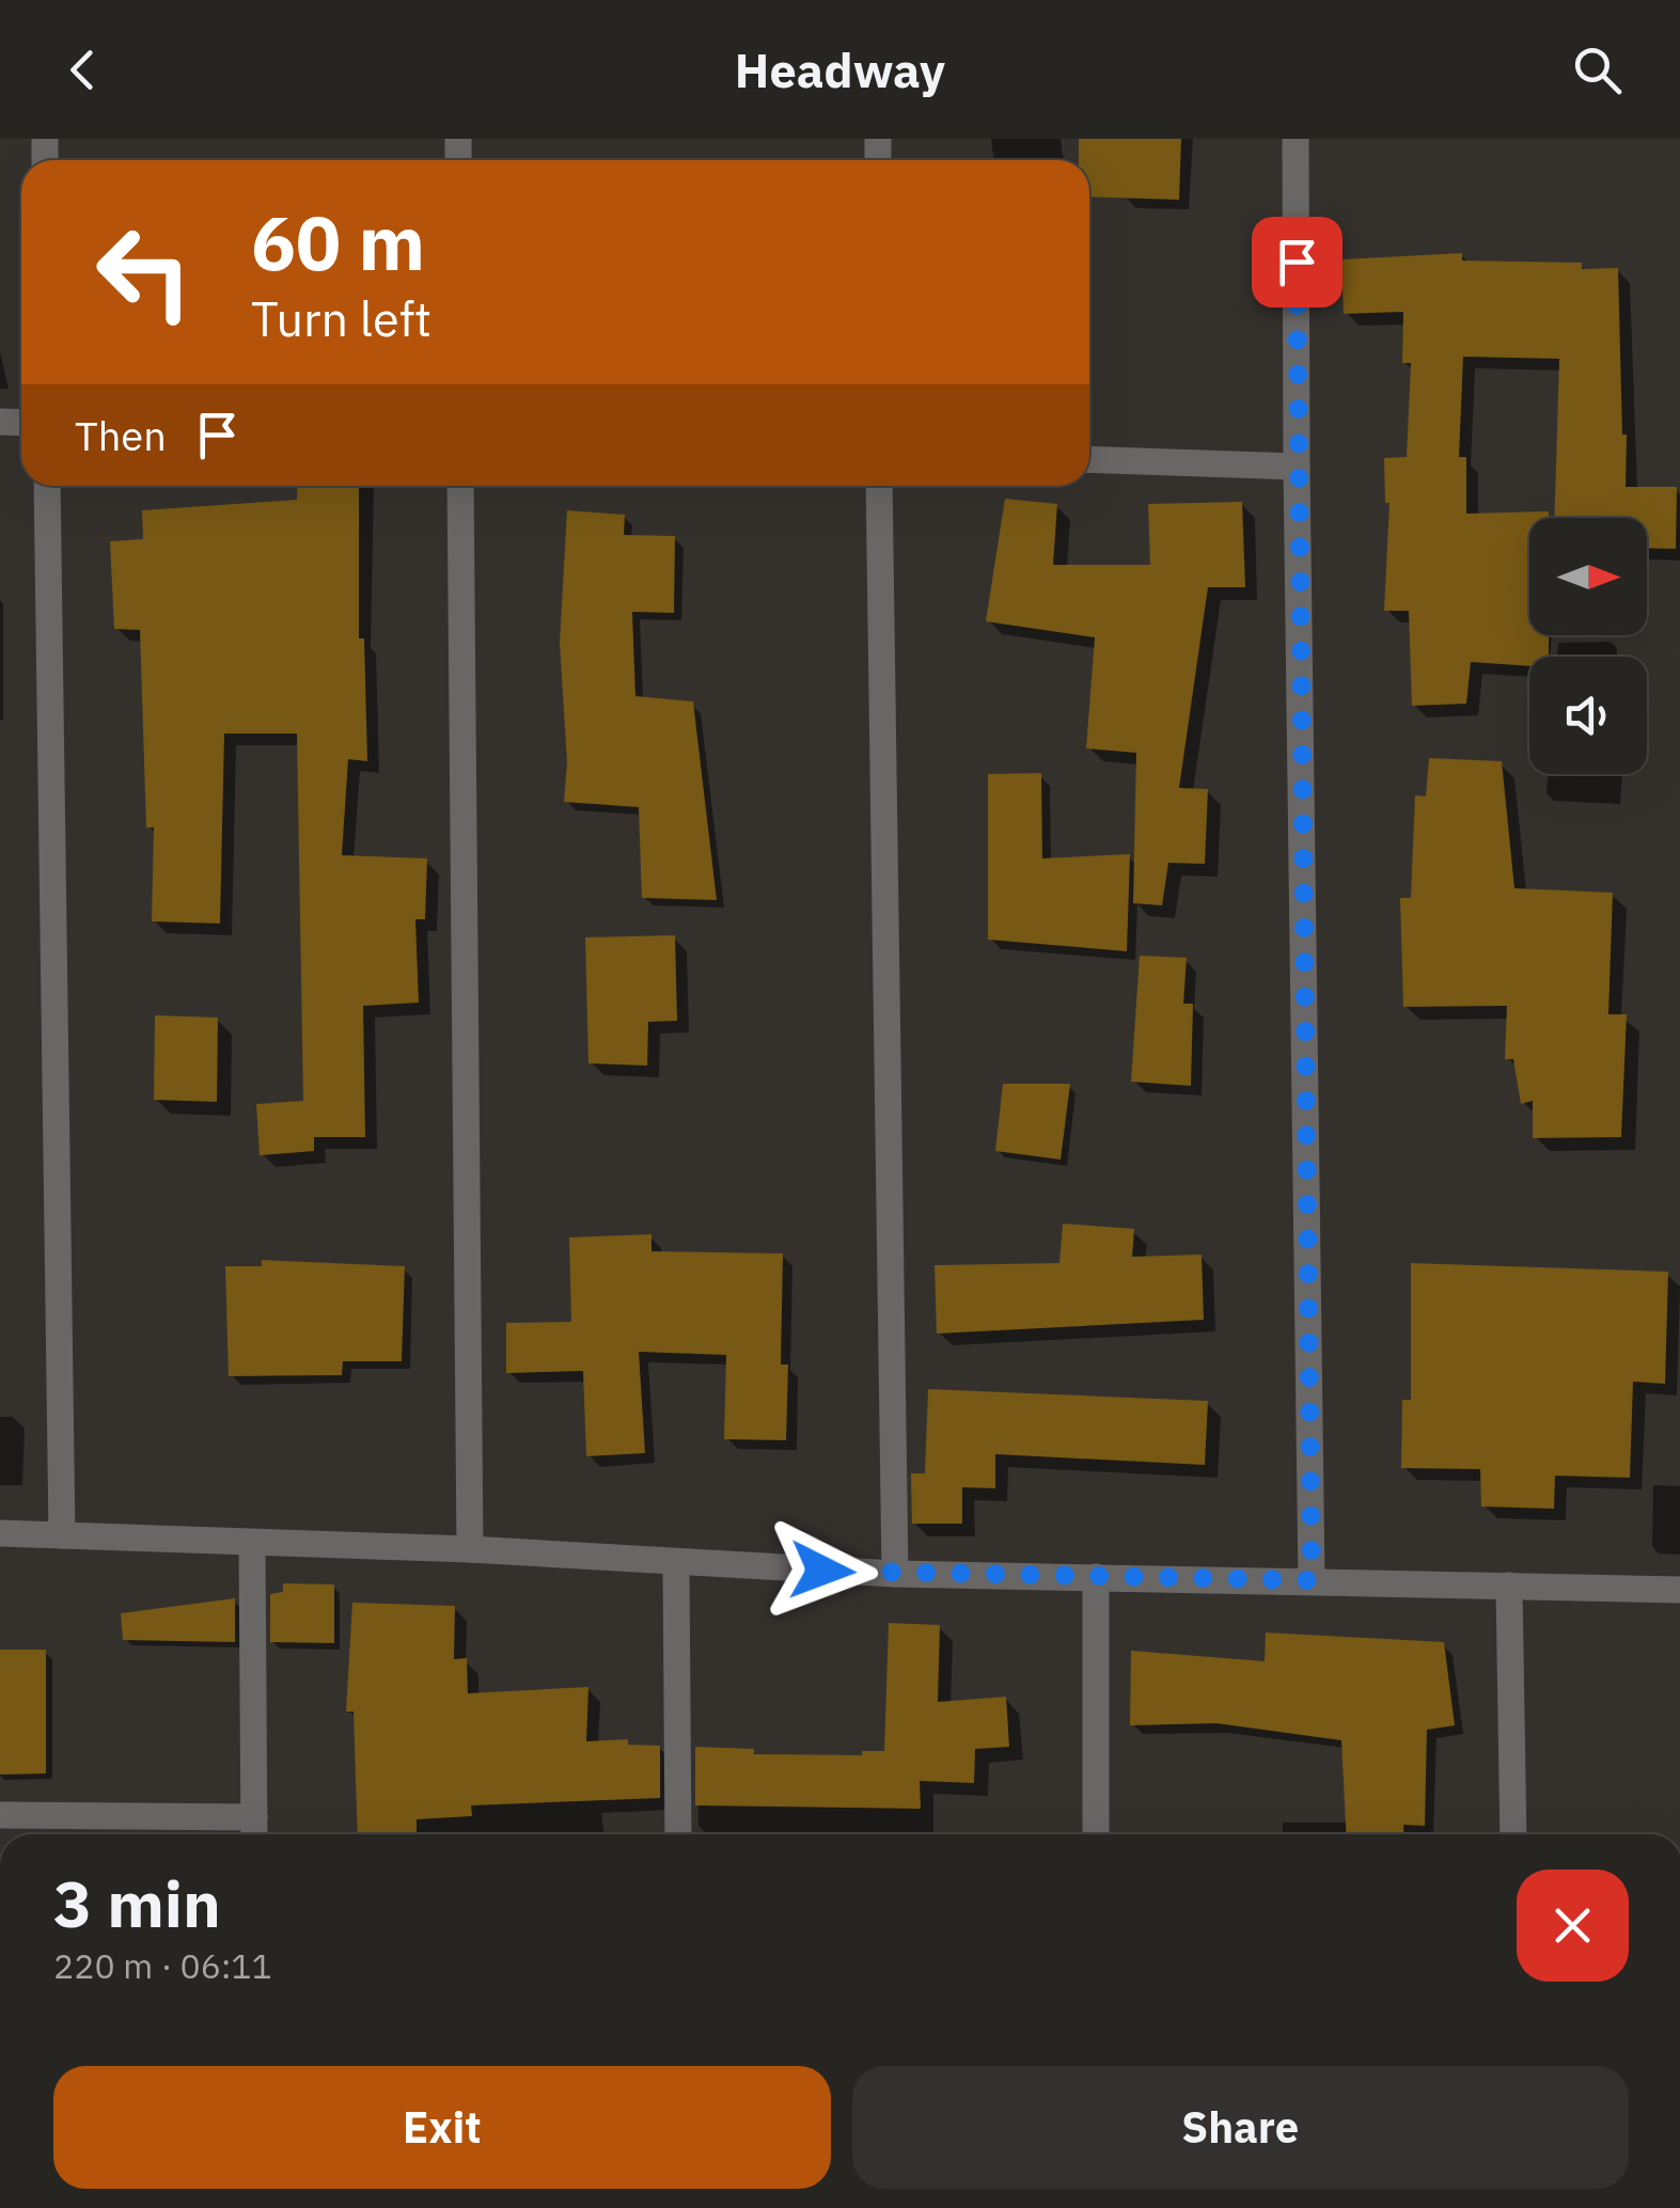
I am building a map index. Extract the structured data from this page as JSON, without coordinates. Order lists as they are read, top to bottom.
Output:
{
  "north": "right",
  "page": {
    "header": "Headway",
    "turn": ["60 m", "Turn left"],
    "then": "Then",
    "heading": ["3 min", "220 m · 06:11"],
    "buttons": ["Exit", "Share"]
  }
}
